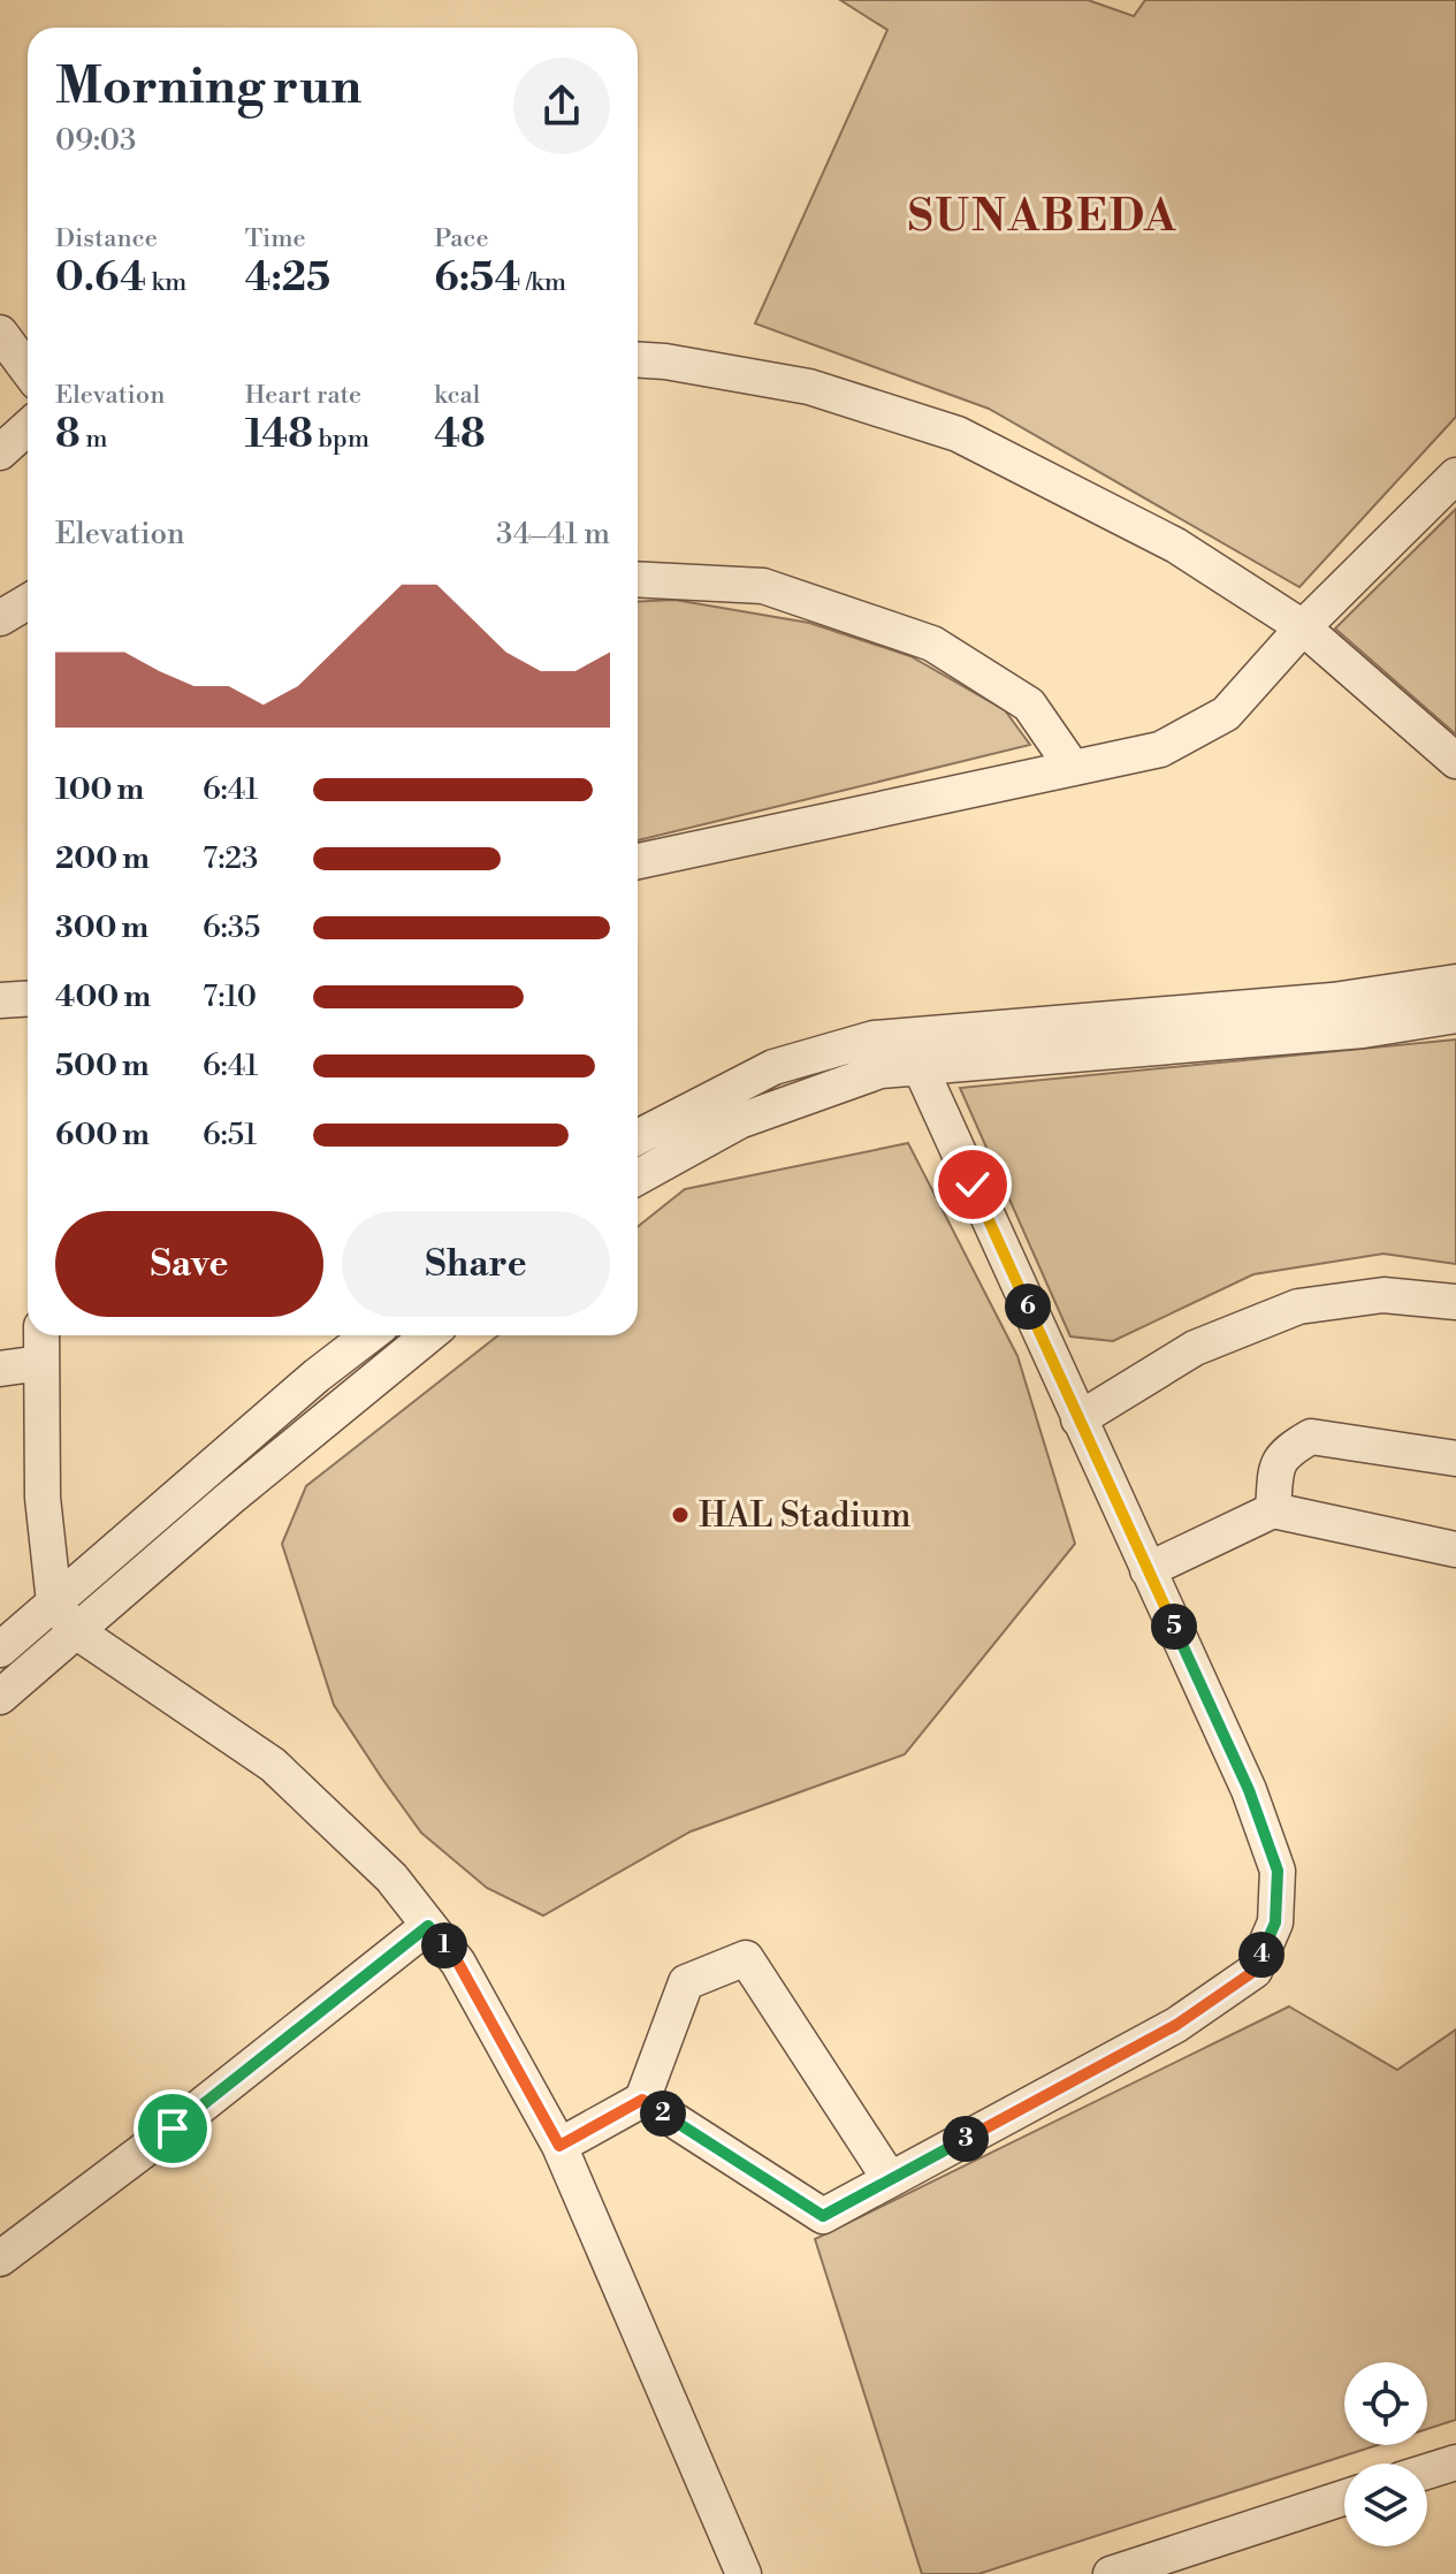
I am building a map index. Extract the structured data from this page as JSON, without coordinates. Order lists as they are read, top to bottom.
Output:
{
  "districts": ["SUNABEDA"],
  "places": ["HAL Stadium"],
  "page": {
    "heading": ["Morning run", "09:03"],
    "stats": [
      ["Distance", "0.64 km"],
      ["Time", "4:25"],
      ["Pace", "6:54 /km"],
      ["Elevation", "8 m"],
      ["Heart rate", "148 bpm"],
      ["kcal", "48"]
    ],
    "chart": ["Elevation", "34–41 m"],
    "list": [
      {
        "name": "100 m",
        "note": "6:41"
      },
      {
        "name": "200 m",
        "note": "7:23"
      },
      {
        "name": "300 m",
        "note": "6:35"
      },
      {
        "name": "400 m",
        "note": "7:10"
      },
      {
        "name": "500 m",
        "note": "6:41"
      },
      {
        "name": "600 m",
        "note": "6:51"
      }
    ],
    "buttons": ["Save", "Share"],
    "pins": [
      "6",
      "5",
      "1",
      "4",
      "2",
      "3"
    ]
  }
}
